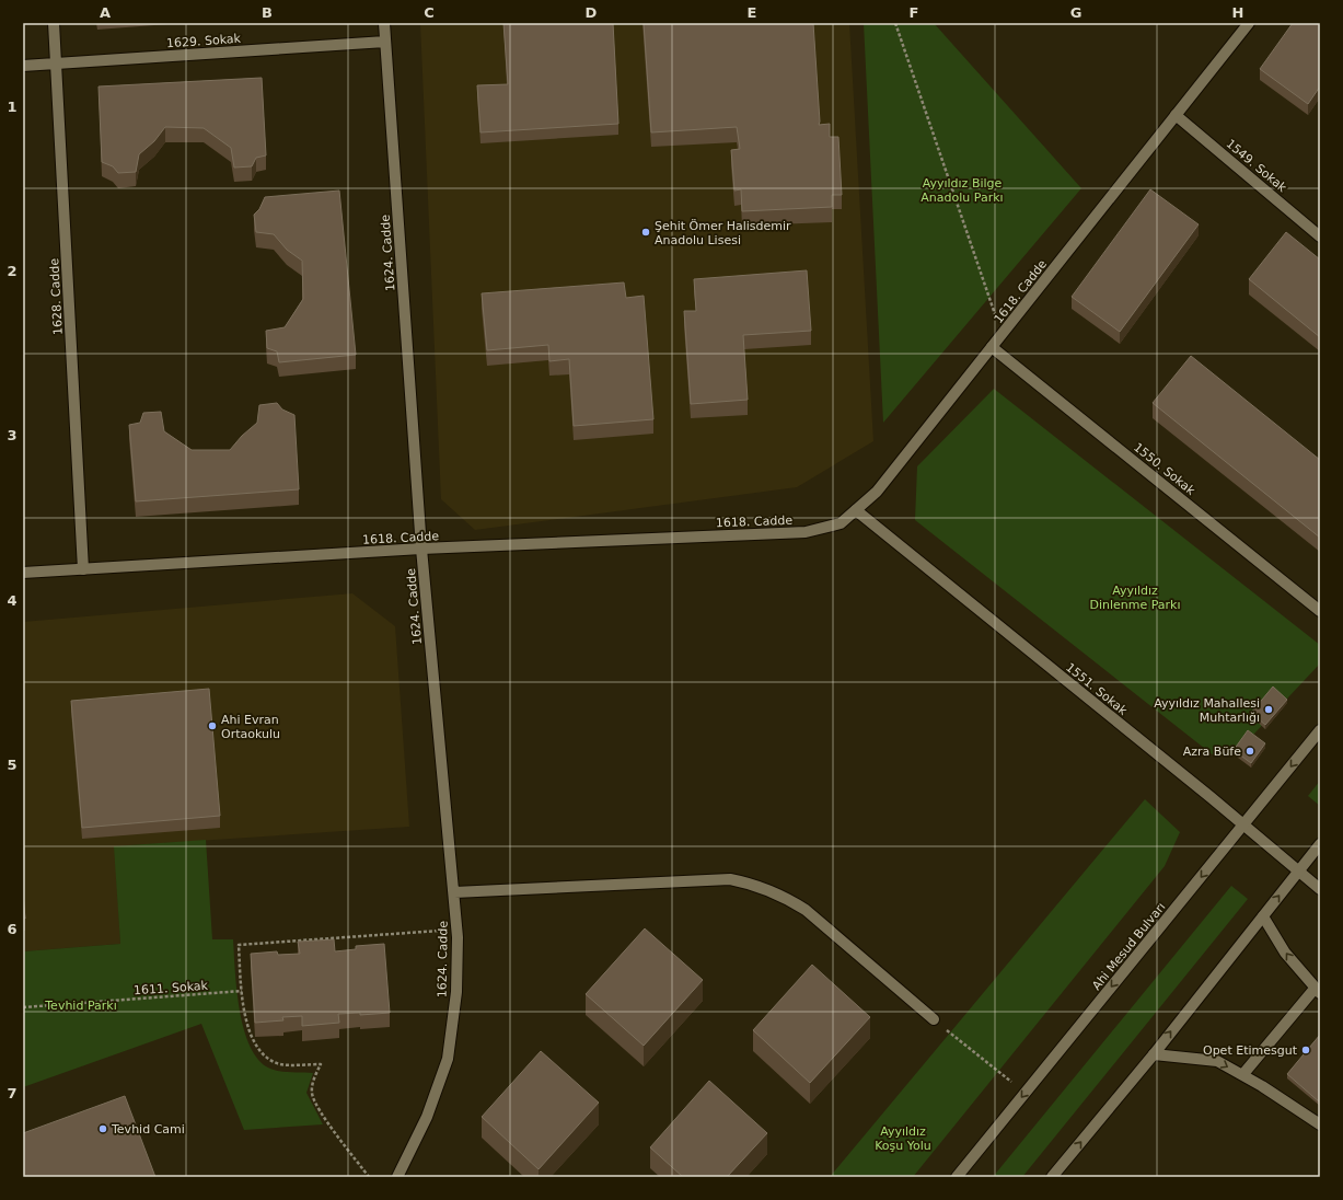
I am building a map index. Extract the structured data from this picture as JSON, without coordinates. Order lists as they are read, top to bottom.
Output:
{
  "streets": {
    "street": [
      "1629. Sokak",
      "1549. Sokak",
      "1624. Cadde",
      "1618. Cadde",
      "1628. Cadde",
      "1550. Sokak",
      "1551. Sokak",
      "Ahi Mesud Bulvarı"
    ],
    "path": ["1611. Sokak"]
  },
  "crossings": [
    ["1629. Sokak", "1624. Cadde"],
    ["1629. Sokak", "1628. Cadde"],
    ["1549. Sokak", "1618. Cadde"],
    ["1624. Cadde", "1618. Cadde"],
    ["1618. Cadde", "1628. Cadde"],
    ["1618. Cadde", "1550. Sokak"],
    ["1618. Cadde", "1551. Sokak"],
    ["1551. Sokak", "Ahi Mesud Bulvarı"]
  ],
  "parks": [
    "Ayyıldız Bilge Anadolu Parkı",
    "Ayyıldız Dinlenme Parkı",
    "Tevhid Parkı",
    "Ayyıldız Koşu Yolu"
  ],
  "places": [
    "Şehit Ömer Halisdemir Anadolu Lisesi",
    "Ayyıldız Mahallesi Muhtarlığı",
    "Ahi Evran Ortaokulu",
    "Azra Büfe",
    "Opet Etimesgut",
    "Tevhid Cami"
  ],
  "grid": {
    "columns": [
      "A",
      "B",
      "C",
      "D",
      "E",
      "F",
      "G",
      "H"
    ],
    "rows": [
      "1",
      "2",
      "3",
      "4",
      "5",
      "6",
      "7"
    ]
  }
}
